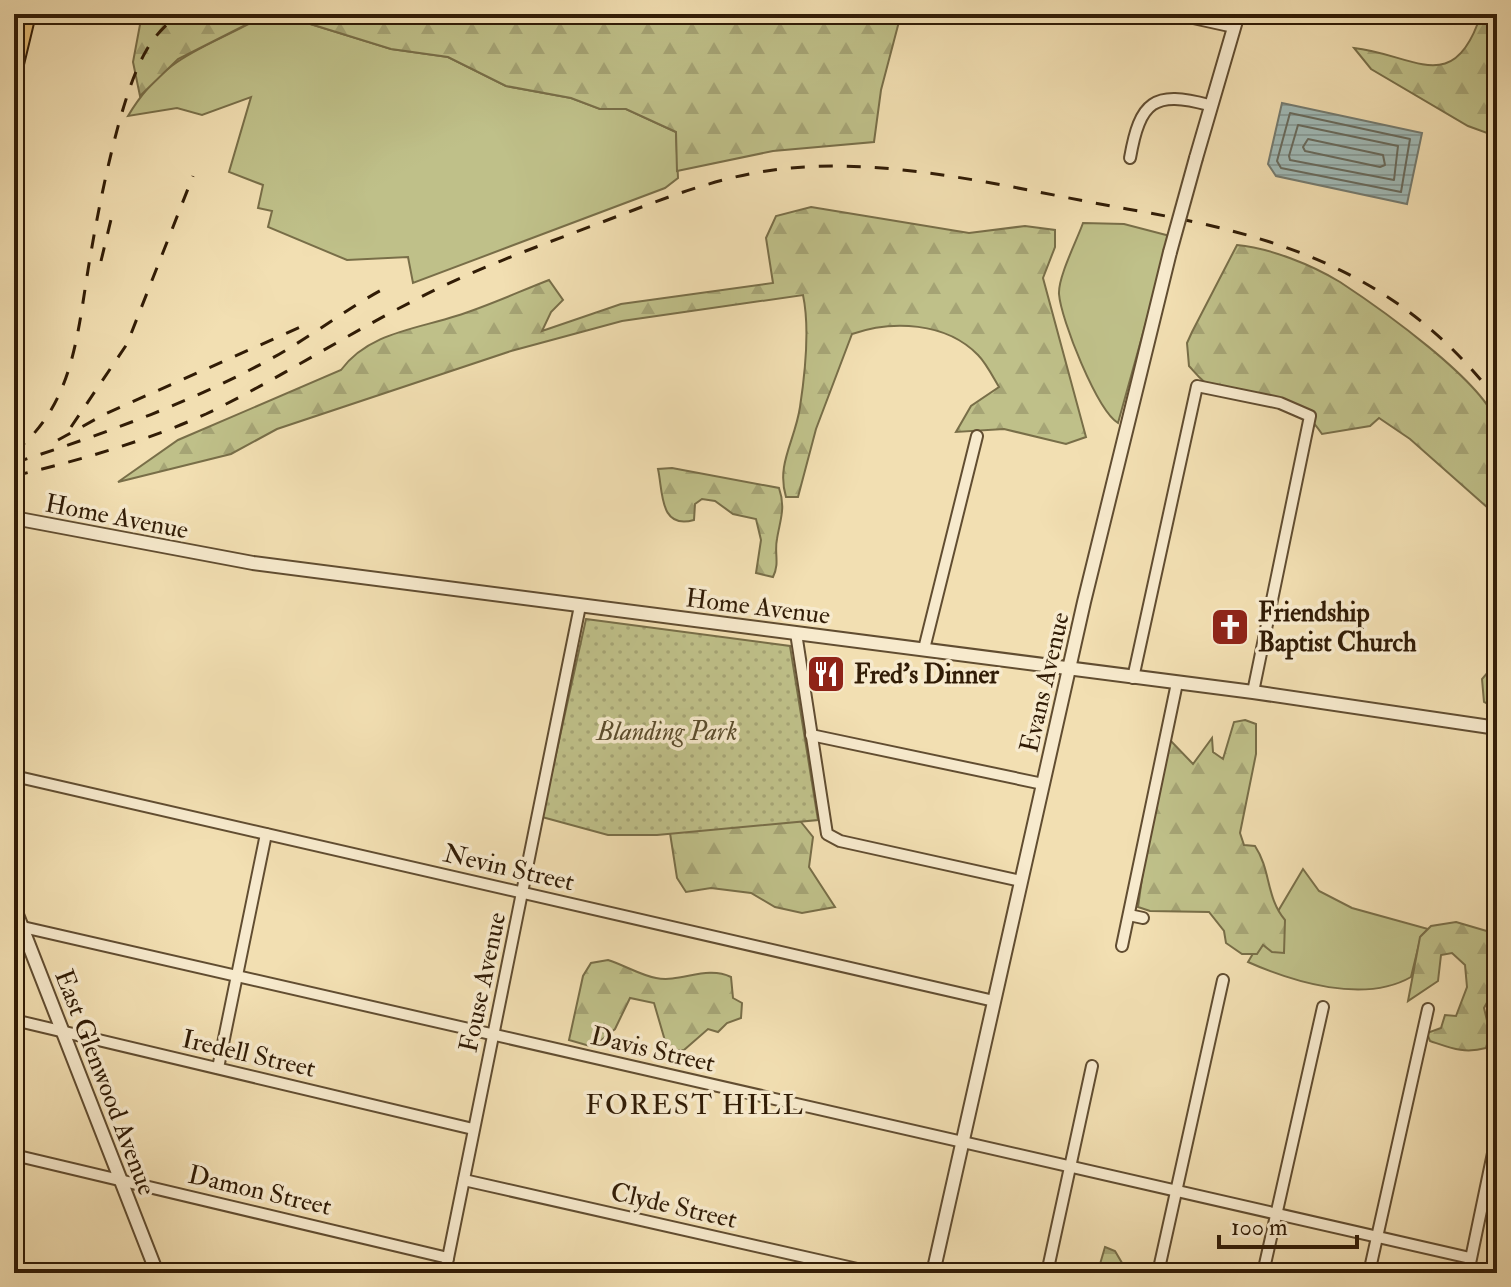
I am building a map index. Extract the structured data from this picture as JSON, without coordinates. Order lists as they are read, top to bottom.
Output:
{
  "streets": {
    "street": [
      "Home Avenue",
      "Evans Avenue",
      "Nevin Street",
      "Fouse Avenue",
      "Davis Street",
      "Iredell Street",
      "East Glenwood Avenue",
      "Damon Street",
      "Clyde Street"
    ]
  },
  "crossings": [
    ["Home Avenue", "Evans Avenue"],
    ["Home Avenue", "Fouse Avenue"],
    ["Evans Avenue", "Nevin Street"],
    ["Evans Avenue", "Davis Street"],
    ["Nevin Street", "Fouse Avenue"],
    ["Fouse Avenue", "Davis Street"],
    ["Fouse Avenue", "Iredell Street"],
    ["Fouse Avenue", "Damon Street"],
    ["Fouse Avenue", "Clyde Street"],
    ["Davis Street", "East Glenwood Avenue"],
    ["Iredell Street", "East Glenwood Avenue"],
    ["East Glenwood Avenue", "Damon Street"]
  ],
  "districts": ["FOREST HILL"],
  "parks": ["Blanding Park"],
  "places": {
    "church": ["Friendship Baptist Church"],
    "restaurant": ["Fred's Dinner"]
  },
  "scale_bar": "100 m"
}
